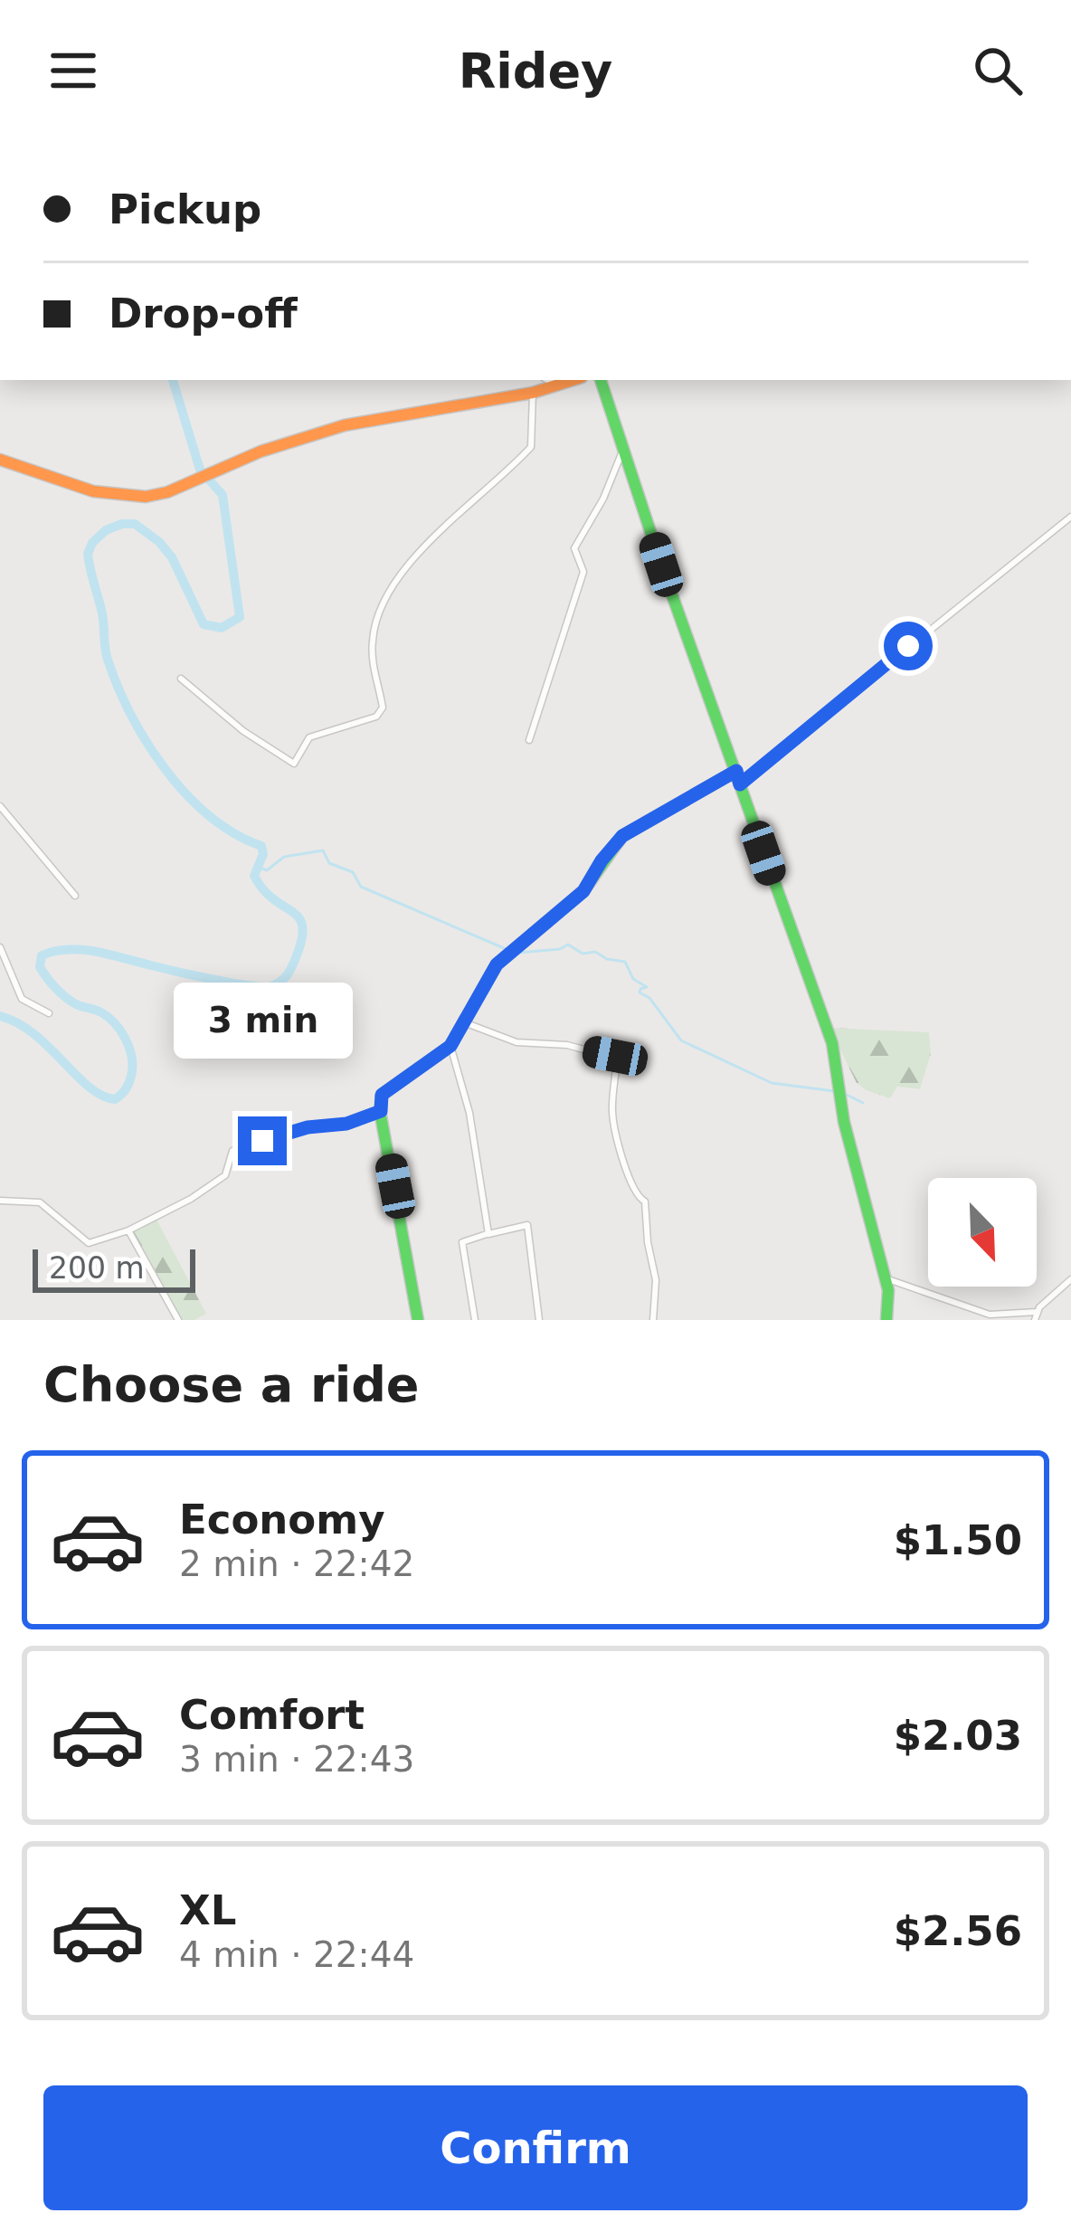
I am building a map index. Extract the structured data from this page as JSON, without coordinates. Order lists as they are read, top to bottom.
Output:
{
  "scale_bar": "200 m",
  "north": "bottom right",
  "page": {
    "header": "Ridey",
    "banner": ["Pickup", "Drop-off"],
    "bubble": "3 min",
    "scale": "200 m",
    "heading": "Choose a ride",
    "list": [
      {
        "name": "Economy",
        "note": "2 min · 22:42",
        "value": "$1.50"
      },
      {
        "name": "Comfort",
        "note": "3 min · 22:43",
        "value": "$2.03"
      },
      {
        "name": "XL",
        "note": "4 min · 22:44",
        "value": "$2.56"
      }
    ],
    "buttons": "Confirm"
  }
}
